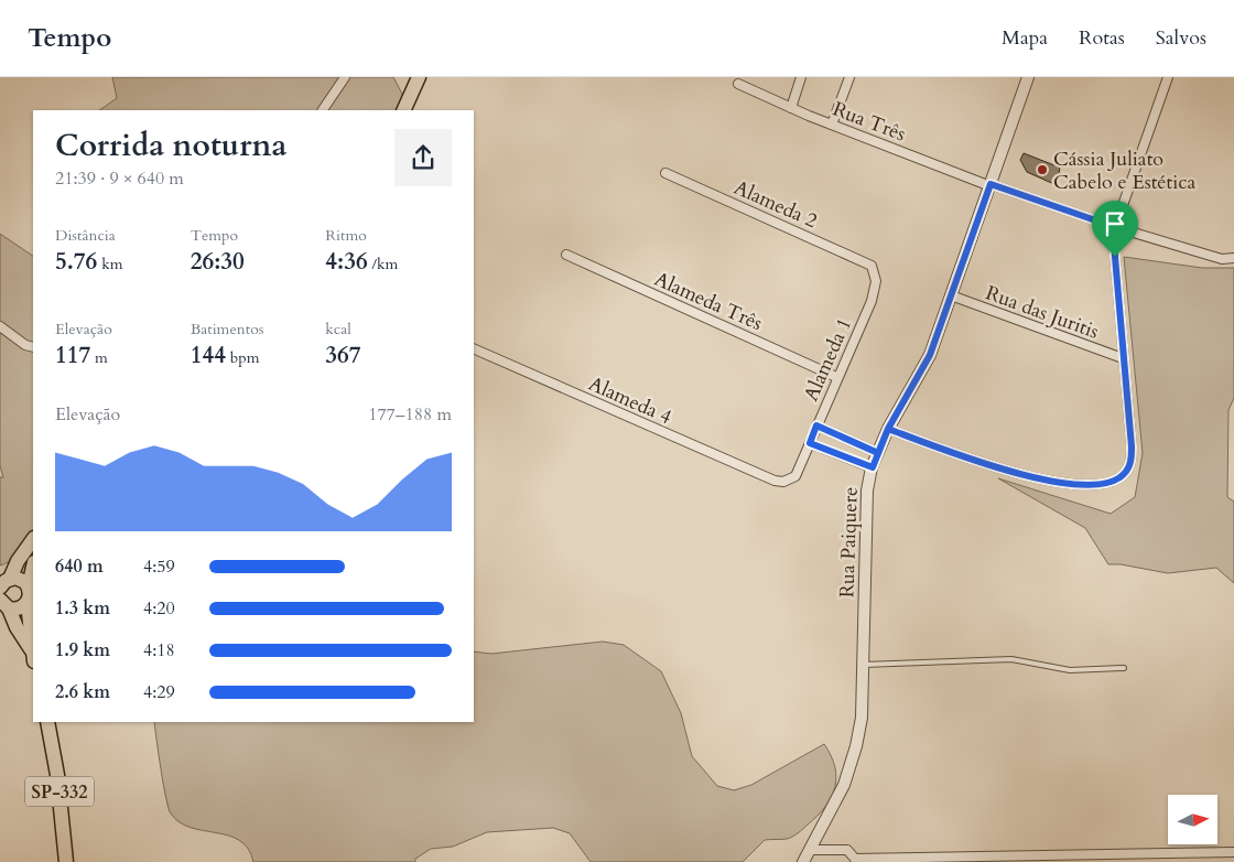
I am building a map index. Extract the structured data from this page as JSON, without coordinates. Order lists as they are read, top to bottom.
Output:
{
  "streets": {
    "main road": ["SP-332"],
    "street": [
      "Rua Três",
      "Alameda 2",
      "Alameda Três",
      "Rua das Juritis",
      "Alameda 1",
      "Alameda 4",
      "Rua Paiquere"
    ]
  },
  "crossings": [
    ["Rua Três", "Rua Paiquere"],
    ["Alameda 2", "Alameda 1"],
    ["Alameda Três", "Alameda 1"],
    ["Rua das Juritis", "Rua Paiquere"],
    ["Alameda 1", "Alameda 4"]
  ],
  "places": ["Cássia Juliato Cabelo e Estética"],
  "north": "right",
  "page": {
    "header": "Tempo",
    "nav": ["Mapa", "Rotas", "Salvos"],
    "heading": ["Corrida noturna", "21:39 · 9 × 640 m"],
    "stats": [
      ["Distância", "5.76 km"],
      ["Tempo", "26:30"],
      ["Ritmo", "4:36 /km"],
      ["Elevação", "117 m"],
      ["Batimentos", "144 bpm"],
      ["kcal", "367"]
    ],
    "chart": ["Elevação", "177–188 m"],
    "list": [
      {
        "name": "640 m",
        "note": "4:59"
      },
      {
        "name": "1.3 km",
        "note": "4:20"
      },
      {
        "name": "1.9 km",
        "note": "4:18"
      },
      {
        "name": "2.6 km",
        "note": "4:29"
      }
    ]
  }
}
